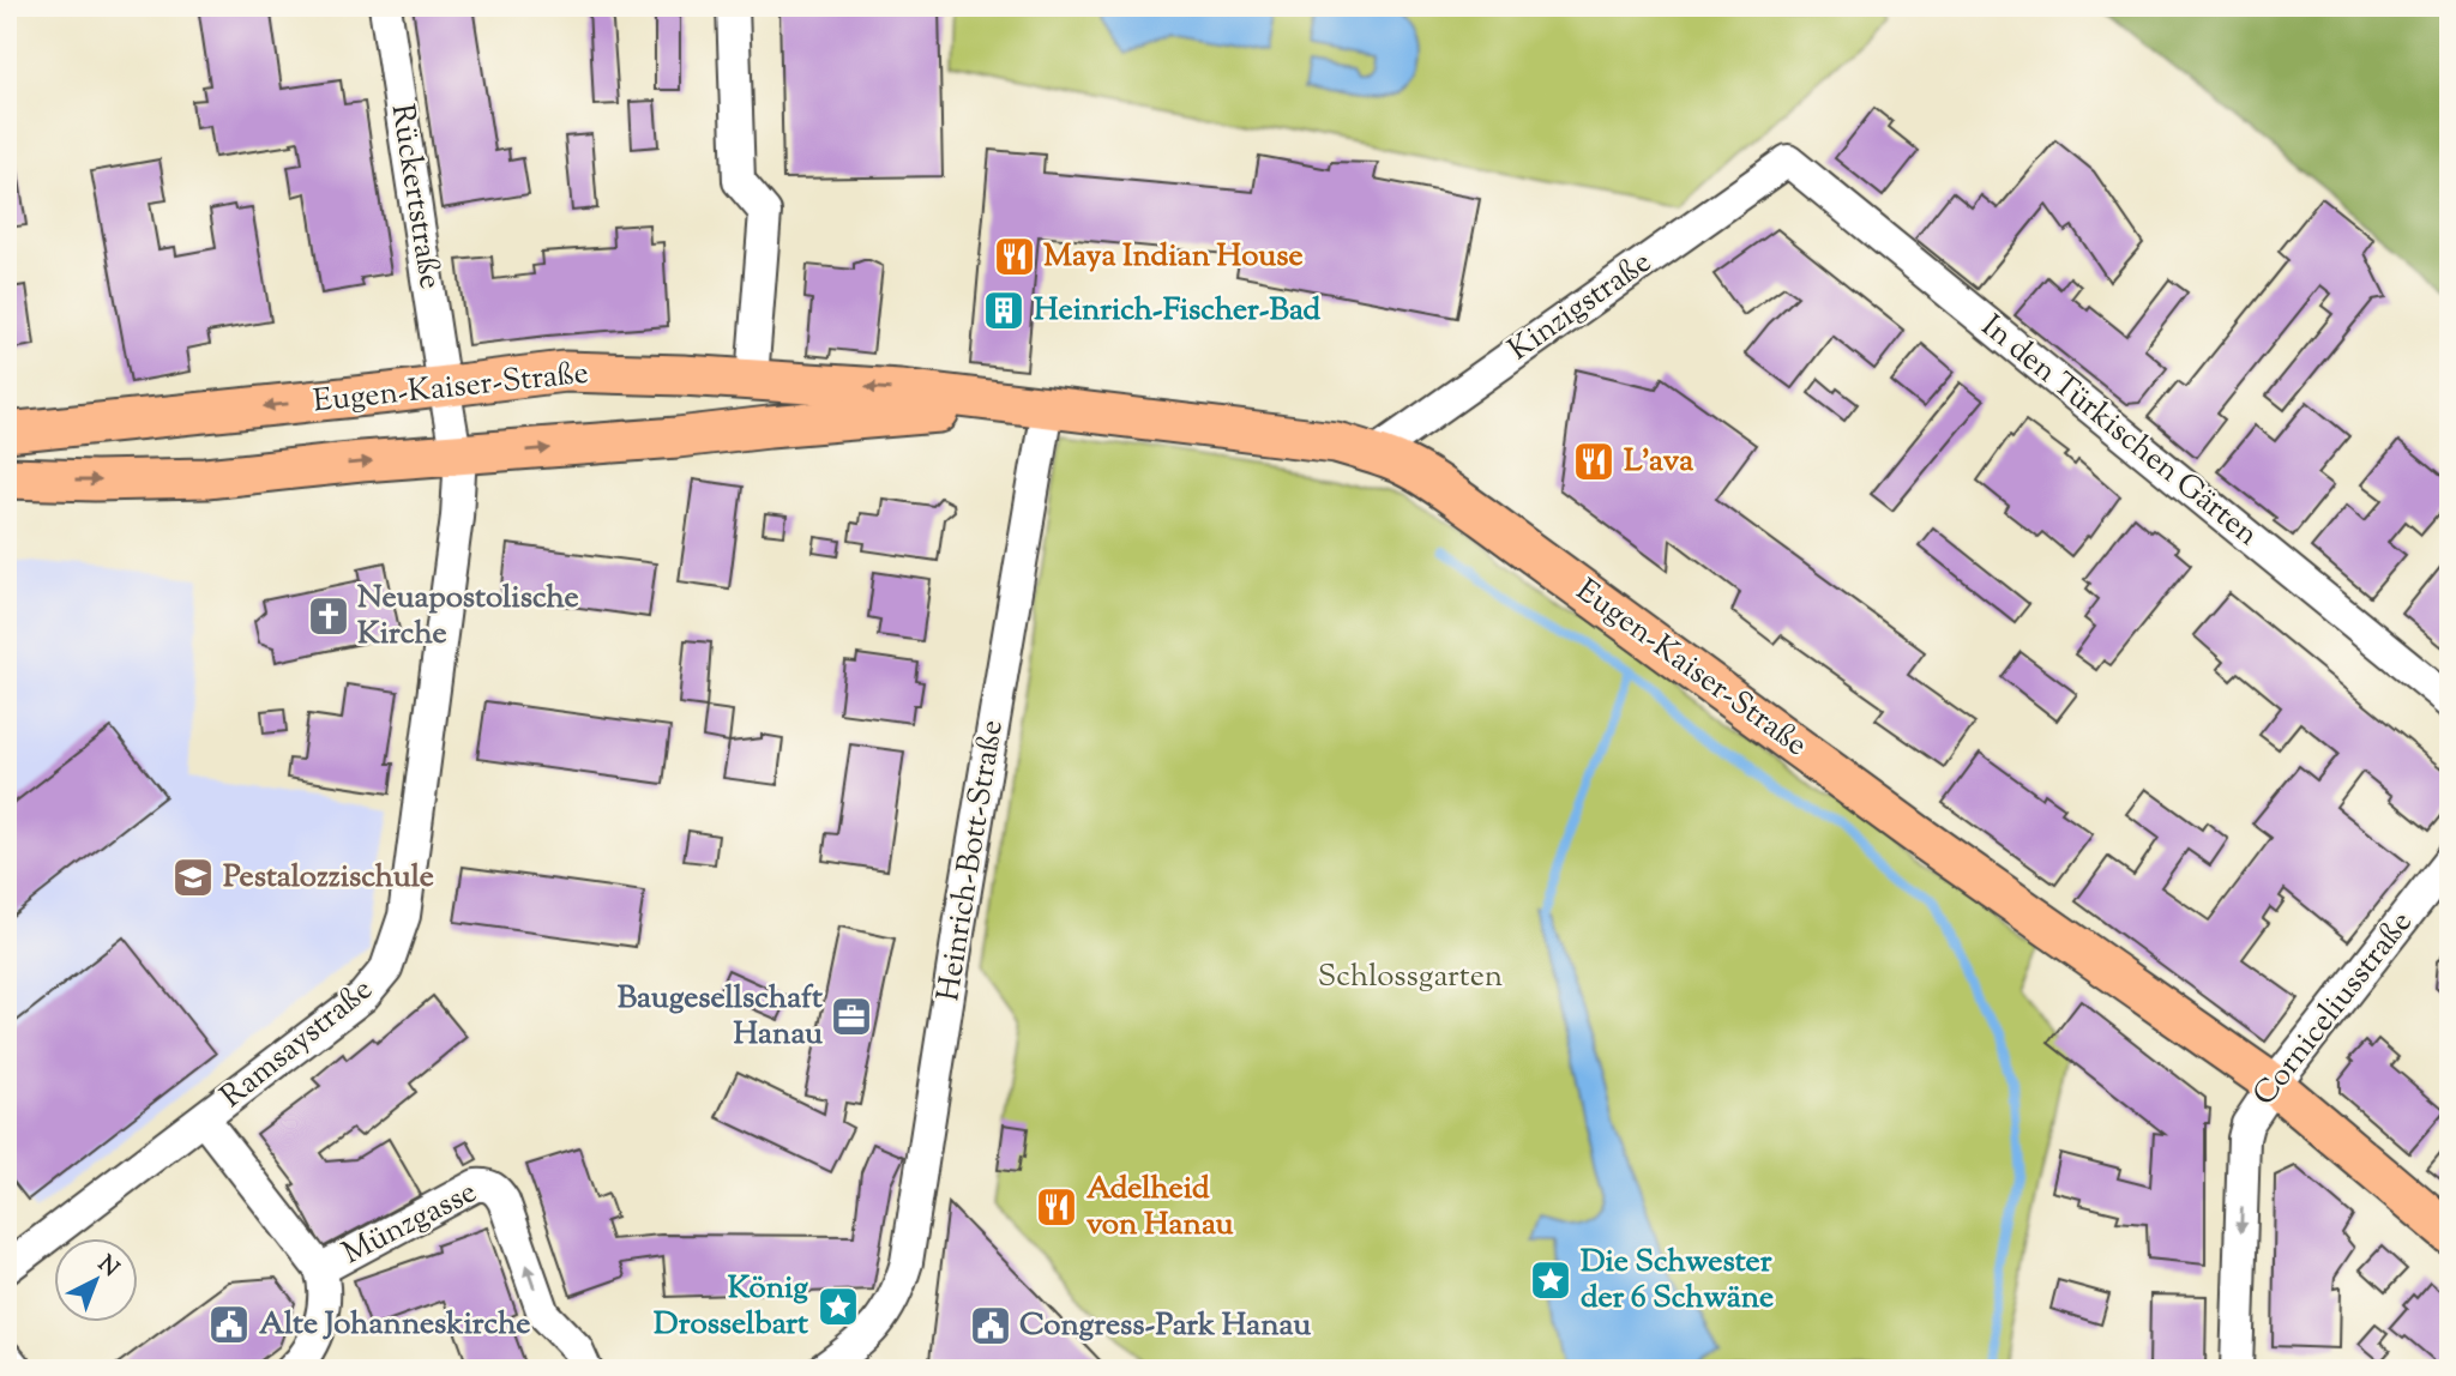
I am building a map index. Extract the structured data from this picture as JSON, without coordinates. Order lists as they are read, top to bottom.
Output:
{
  "streets": {
    "main road": ["Eugen-Kaiser-Straße"],
    "street": [
      "Rückertstraße",
      "Kinzigstraße",
      "In den Türkischen Gärten",
      "Heinrich-Bott-Straße",
      "Corniceliusstraße",
      "Ramsaystraße",
      "Münzgasse"
    ]
  },
  "crossings": [
    ["Rückertstraße", "Eugen-Kaiser-Straße"],
    ["Rückertstraße", "Ramsaystraße"],
    ["Kinzigstraße", "Eugen-Kaiser-Straße"],
    ["Kinzigstraße", "In den Türkischen Gärten"],
    ["Eugen-Kaiser-Straße", "Heinrich-Bott-Straße"],
    ["Eugen-Kaiser-Straße", "Corniceliusstraße"],
    ["Eugen-Kaiser-Straße", "Ramsaystraße"]
  ],
  "one_way": ["Corniceliusstraße"],
  "parks": ["Schlossgarten"],
  "places": {
    "restaurant": ["Maya Indian House", "L'ava", "Adelheid von Hanau"],
    "building": ["Heinrich-Fischer-Bad"],
    "church": ["Neuapostolische Kirche"],
    "school or university": ["Pestalozzischule"],
    "office": ["Baugesellschaft Hanau"],
    "place": ["Die Schwester der 6 Schwäne", "König Drosselbart"],
    "public building": ["Alte Johanneskirche", "Congress-Park Hanau"]
  },
  "north": "top right"
}
